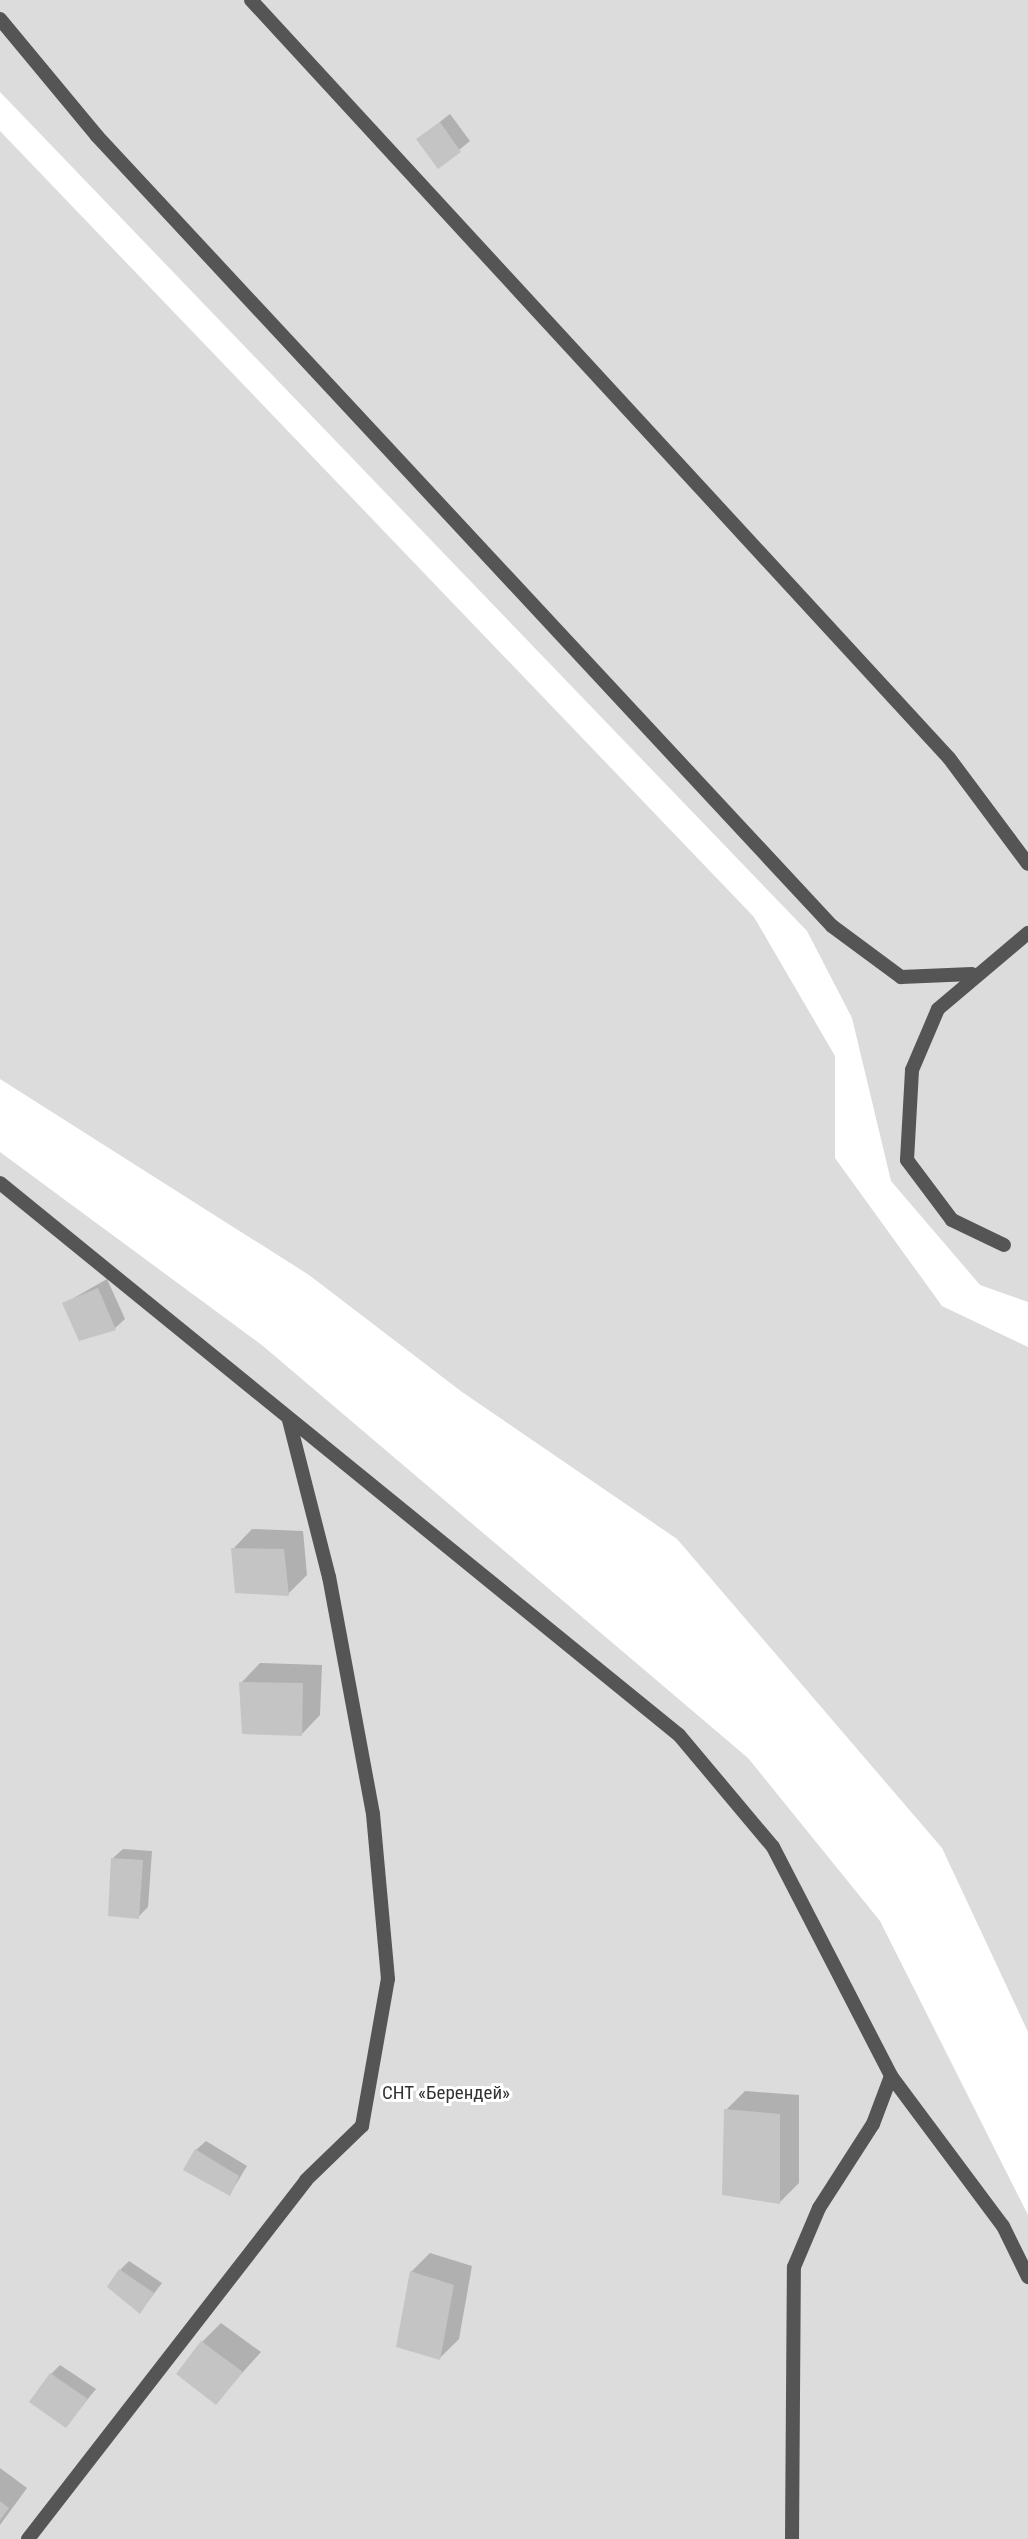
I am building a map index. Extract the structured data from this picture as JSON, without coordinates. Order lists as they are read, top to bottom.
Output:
{
  "parks": ["СНТ «Берендей»"]
}
